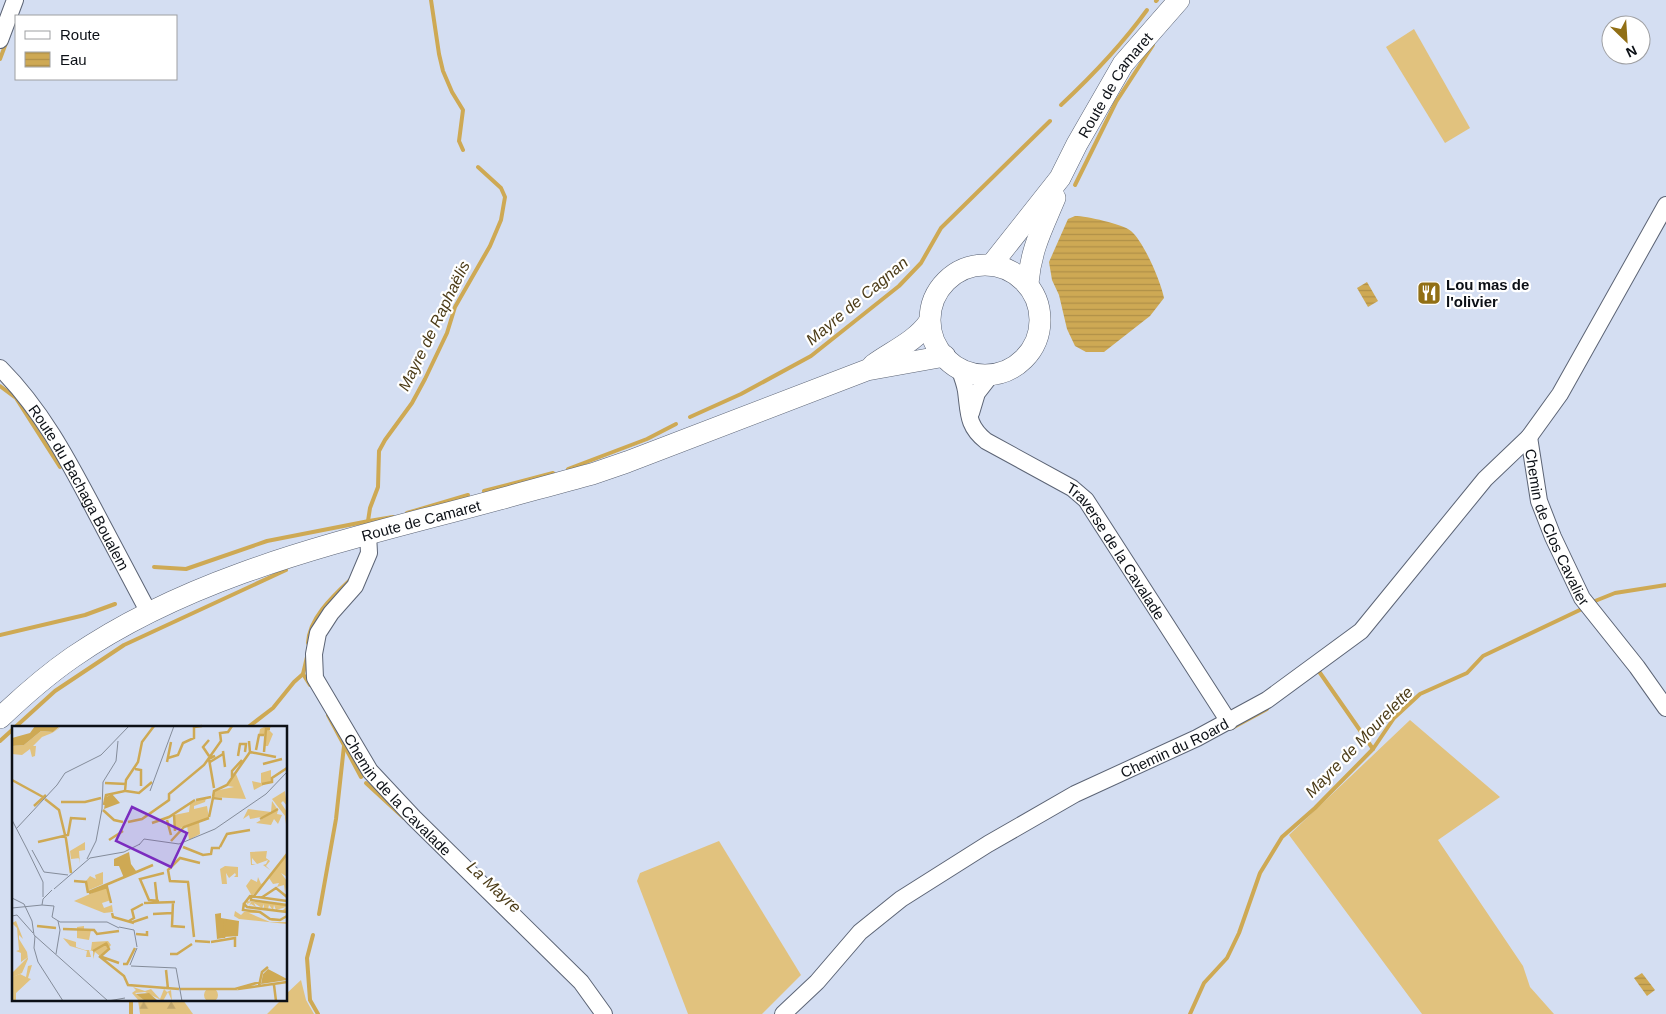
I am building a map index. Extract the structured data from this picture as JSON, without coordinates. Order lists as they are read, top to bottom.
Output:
{
  "streets": {
    "main road": ["Route de Camaret"],
    "street": [
      "Route du Bachaga Boualem",
      "Chemin de Clos Cavalier",
      "Traverse de la Cavalade",
      "Chemin du Roard",
      "Chemin de la Cavalade"
    ]
  },
  "crossings": [
    ["Route de Camaret", "Route du Bachaga Boualem"],
    ["Route de Camaret", "Traverse de la Cavalade"],
    ["Route de Camaret", "Chemin de la Cavalade"],
    ["Chemin de Clos Cavalier", "Chemin du Roard"],
    ["Traverse de la Cavalade", "Chemin du Roard"]
  ],
  "water": [
    "Mayre de Cagnan",
    "Mayre de Raphaëlis",
    "Mayre de Mourelette",
    "La Mayre"
  ],
  "places": {
    "restaurant": ["Lou mas de l'olivier"]
  },
  "legend": ["Route", "Eau"],
  "north": "bottom right"
}
